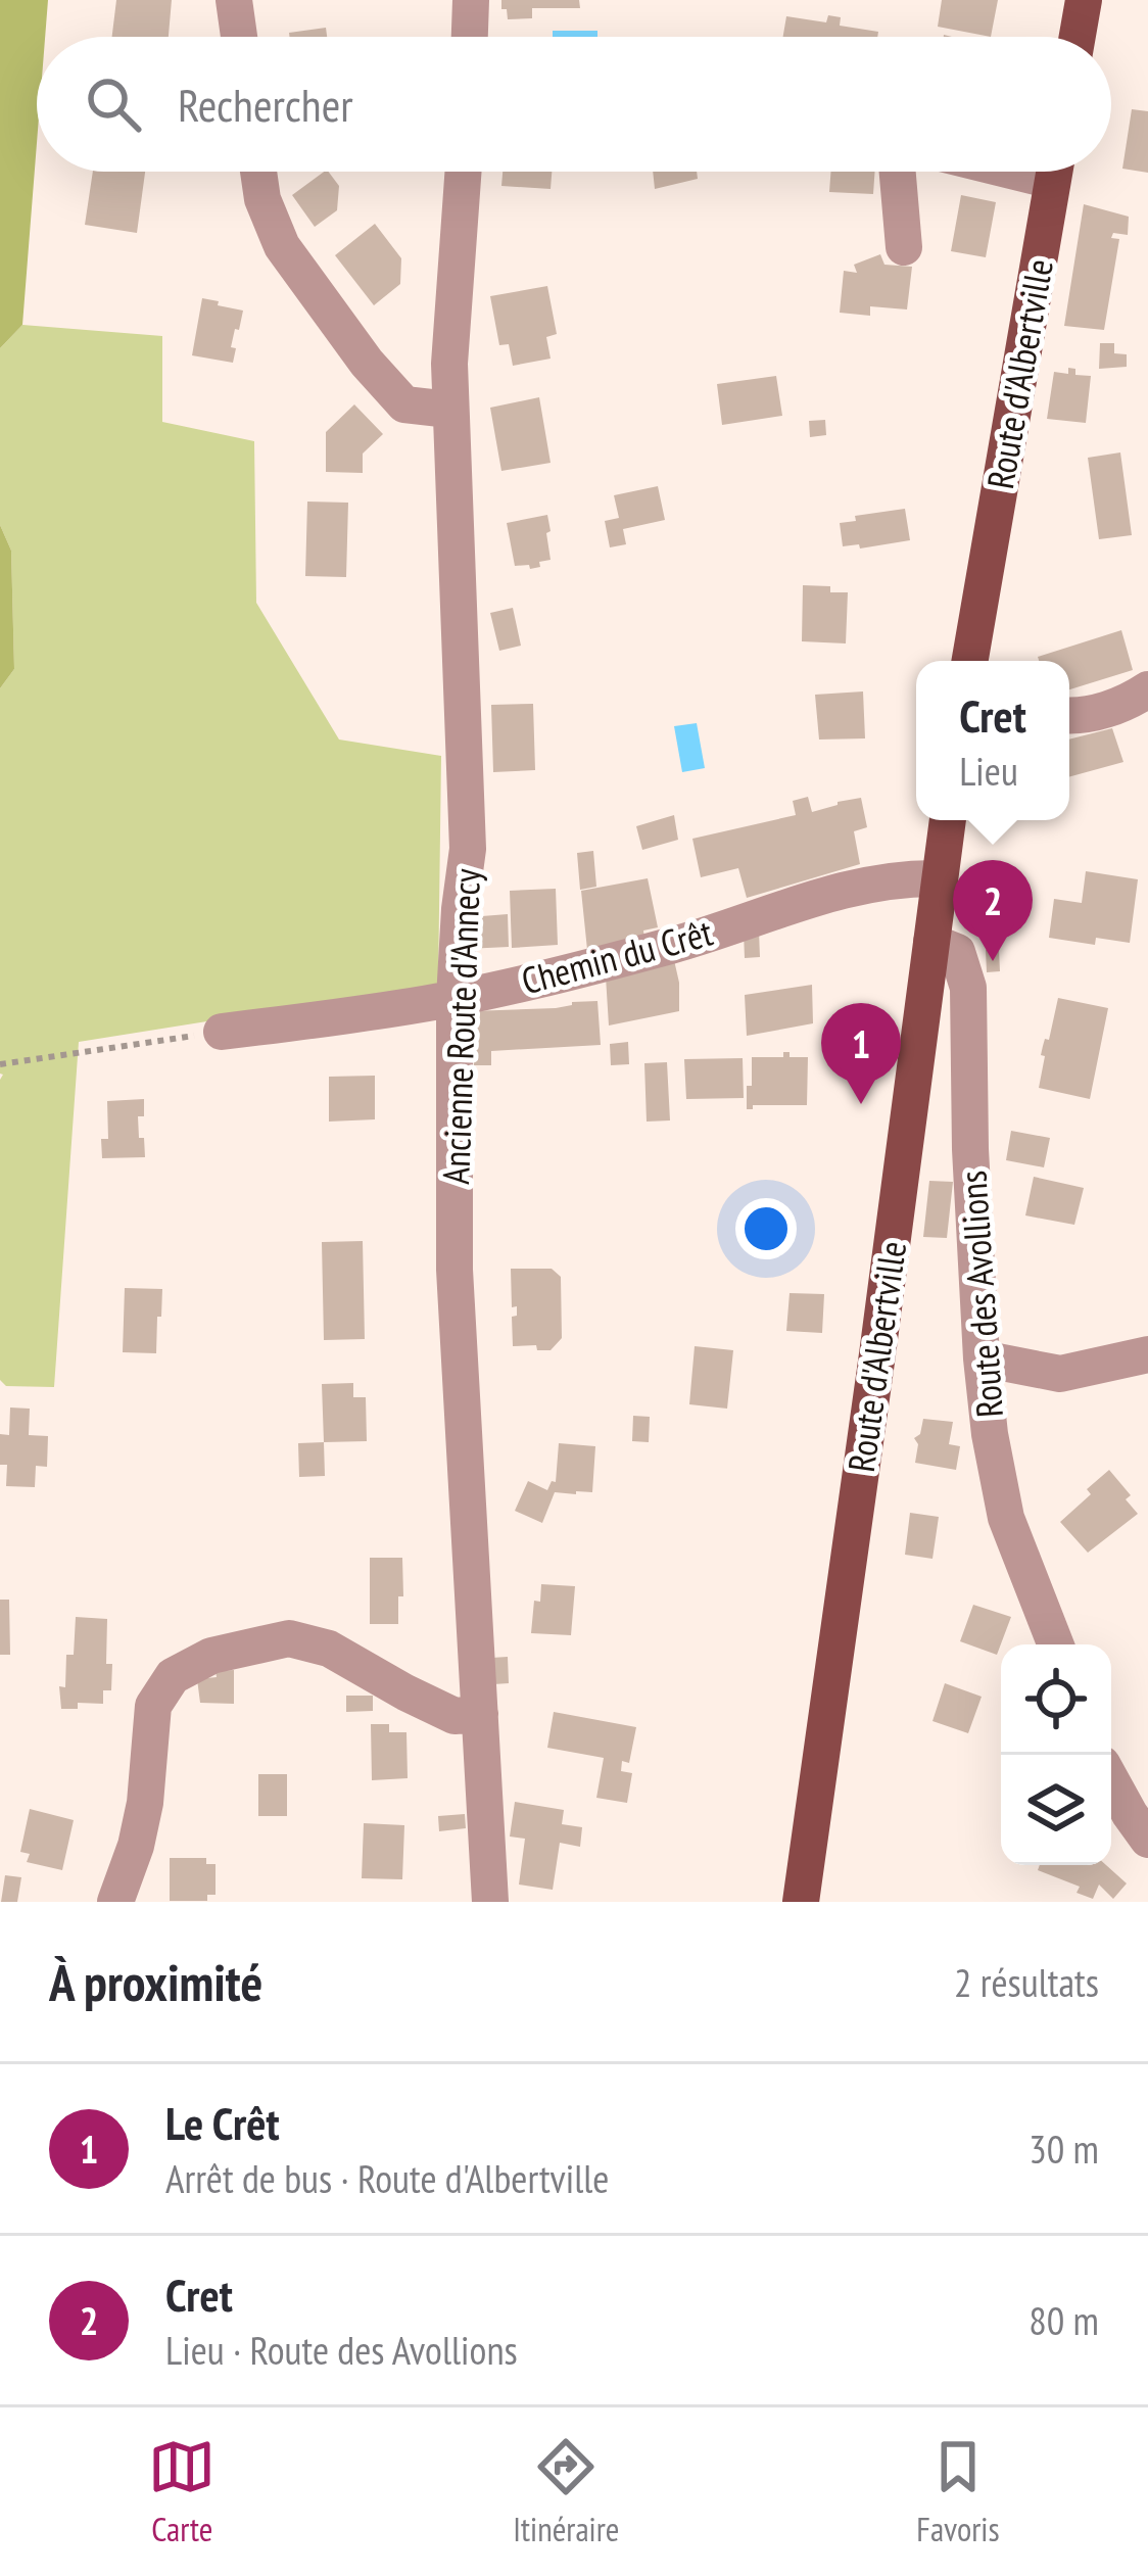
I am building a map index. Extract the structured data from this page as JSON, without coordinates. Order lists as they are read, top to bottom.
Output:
{
  "streets": {
    "main road": ["Route d'Albertville"],
    "street": ["Chemin du Crêt", "Ancienne Route d'Annecy", "Route des Avollions"]
  },
  "crossings": [
    ["Route d'Albertville", "Chemin du Crêt"],
    ["Route d'Albertville", "Route des Avollions"],
    ["Chemin du Crêt", "Ancienne Route d'Annecy"]
  ],
  "page": {
    "search": "Rechercher",
    "popup": ["Cret", "Lieu"],
    "pins": ["2", "1"],
    "heading": ["À proximité", "2 résultats"],
    "list": [
      {
        "mark": "1",
        "name": "Le Crêt",
        "note": "Arrêt de bus · Route d'Albertville",
        "value": "30 m"
      },
      {
        "mark": "2",
        "name": "Cret",
        "note": "Lieu · Route des Avollions",
        "value": "80 m"
      }
    ],
    "nav": ["Carte", "Itinéraire", "Favoris"]
  }
}
